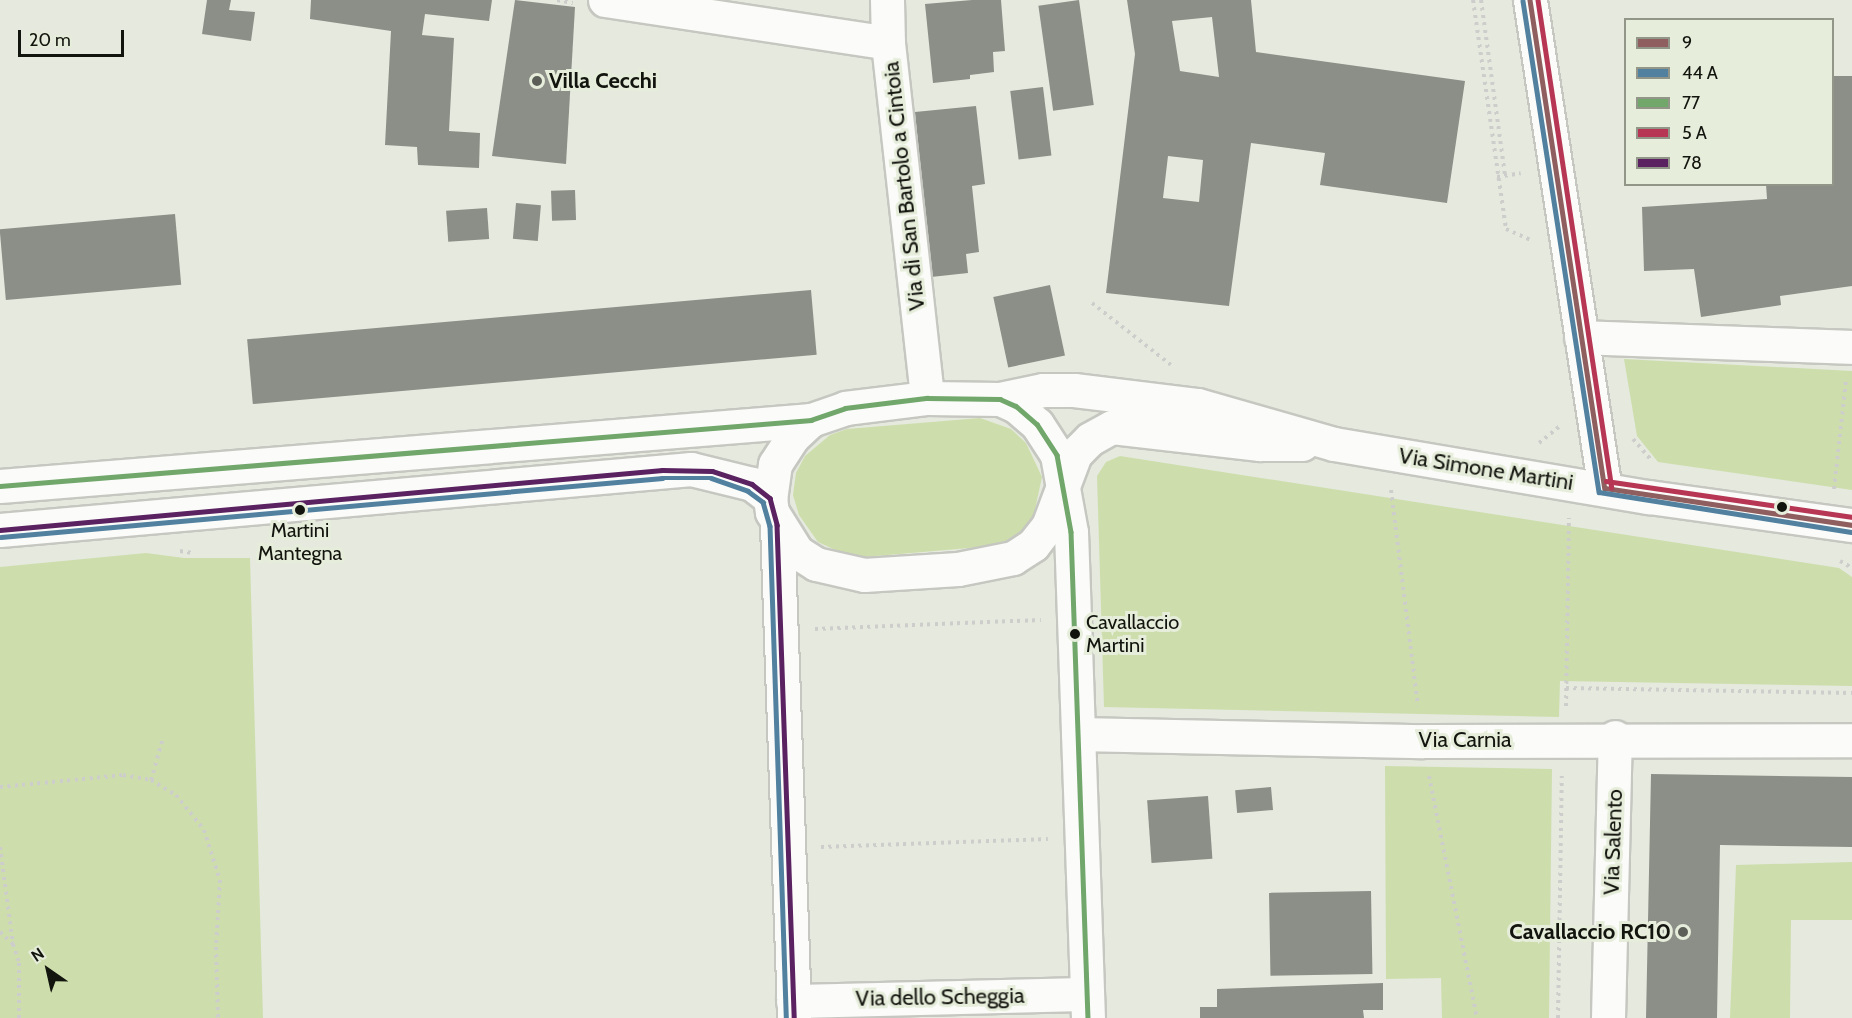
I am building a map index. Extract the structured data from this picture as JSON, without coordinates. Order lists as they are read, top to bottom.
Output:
{
  "streets": {
    "street": [
      "Via di San Bartolo a Cintoia",
      "Via Simone Martini",
      "Via Carnia",
      "Via Salento",
      "Via dello Scheggia"
    ]
  },
  "crossings": [
    ["Via di San Bartolo a Cintoia", "Via Simone Martini"],
    ["Via Carnia", "Via Salento"]
  ],
  "places": [
    "Villa Cecchi",
    "Martini Mantegna",
    "Cavallaccio Martini",
    "Cavallaccio RC10"
  ],
  "lines": ["transit line 9", "transit line 77", "transit line 78"],
  "legend": [
    "9",
    "44 A",
    "77",
    "5 A",
    "78"
  ],
  "scale_bar": "20 m",
  "north": "top left"
}
